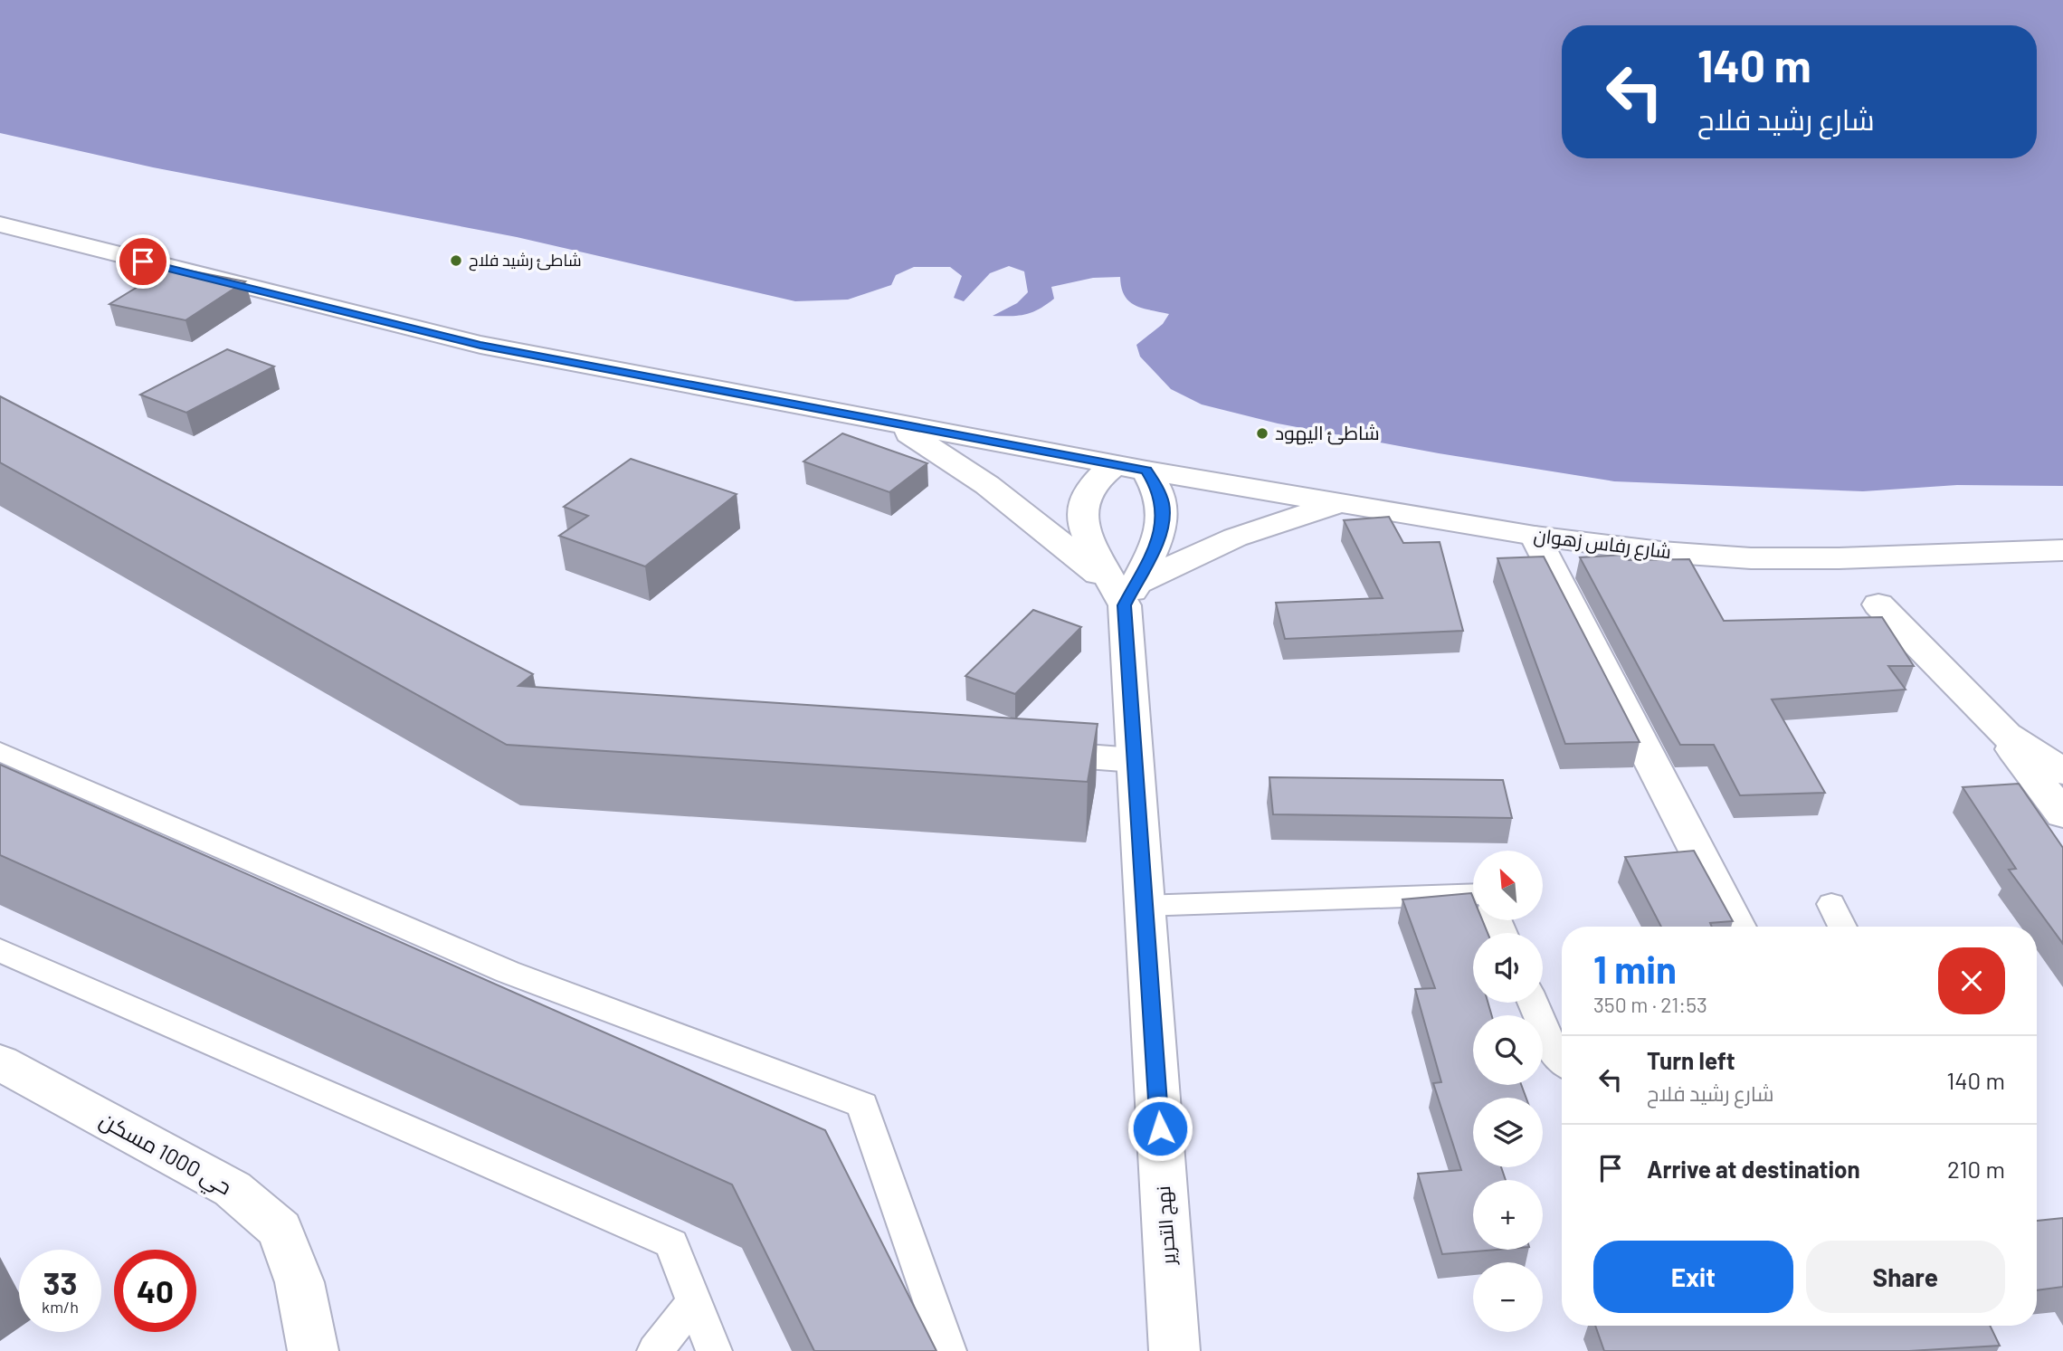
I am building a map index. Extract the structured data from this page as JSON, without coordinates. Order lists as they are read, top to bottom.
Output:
{
  "streets": {
    "street": ["شارع رفاس زهوان", "حي 1000 مسكن", "نهج التحرير"]
  },
  "crossings": [
    ["شارع رفاس زهوان", "نهج التحرير"]
  ],
  "places": ["شاطئ رشيد فلاح", "شاطئ اليهود"],
  "north": "top left",
  "page": {
    "turn": ["140 m", "شارع رشيد فلاح"],
    "map_buttons": ["+", "−"],
    "heading": ["1 min", "350 m · 21:53"],
    "list": [
      {
        "name": "Turn left",
        "note": "شارع رشيد فلاح",
        "value": "140 m"
      },
      {
        "name": "Arrive at destination",
        "value": "210 m"
      }
    ],
    "buttons": ["Exit", "Share"],
    "speed": "33 km/h",
    "limit": "40"
  }
}
